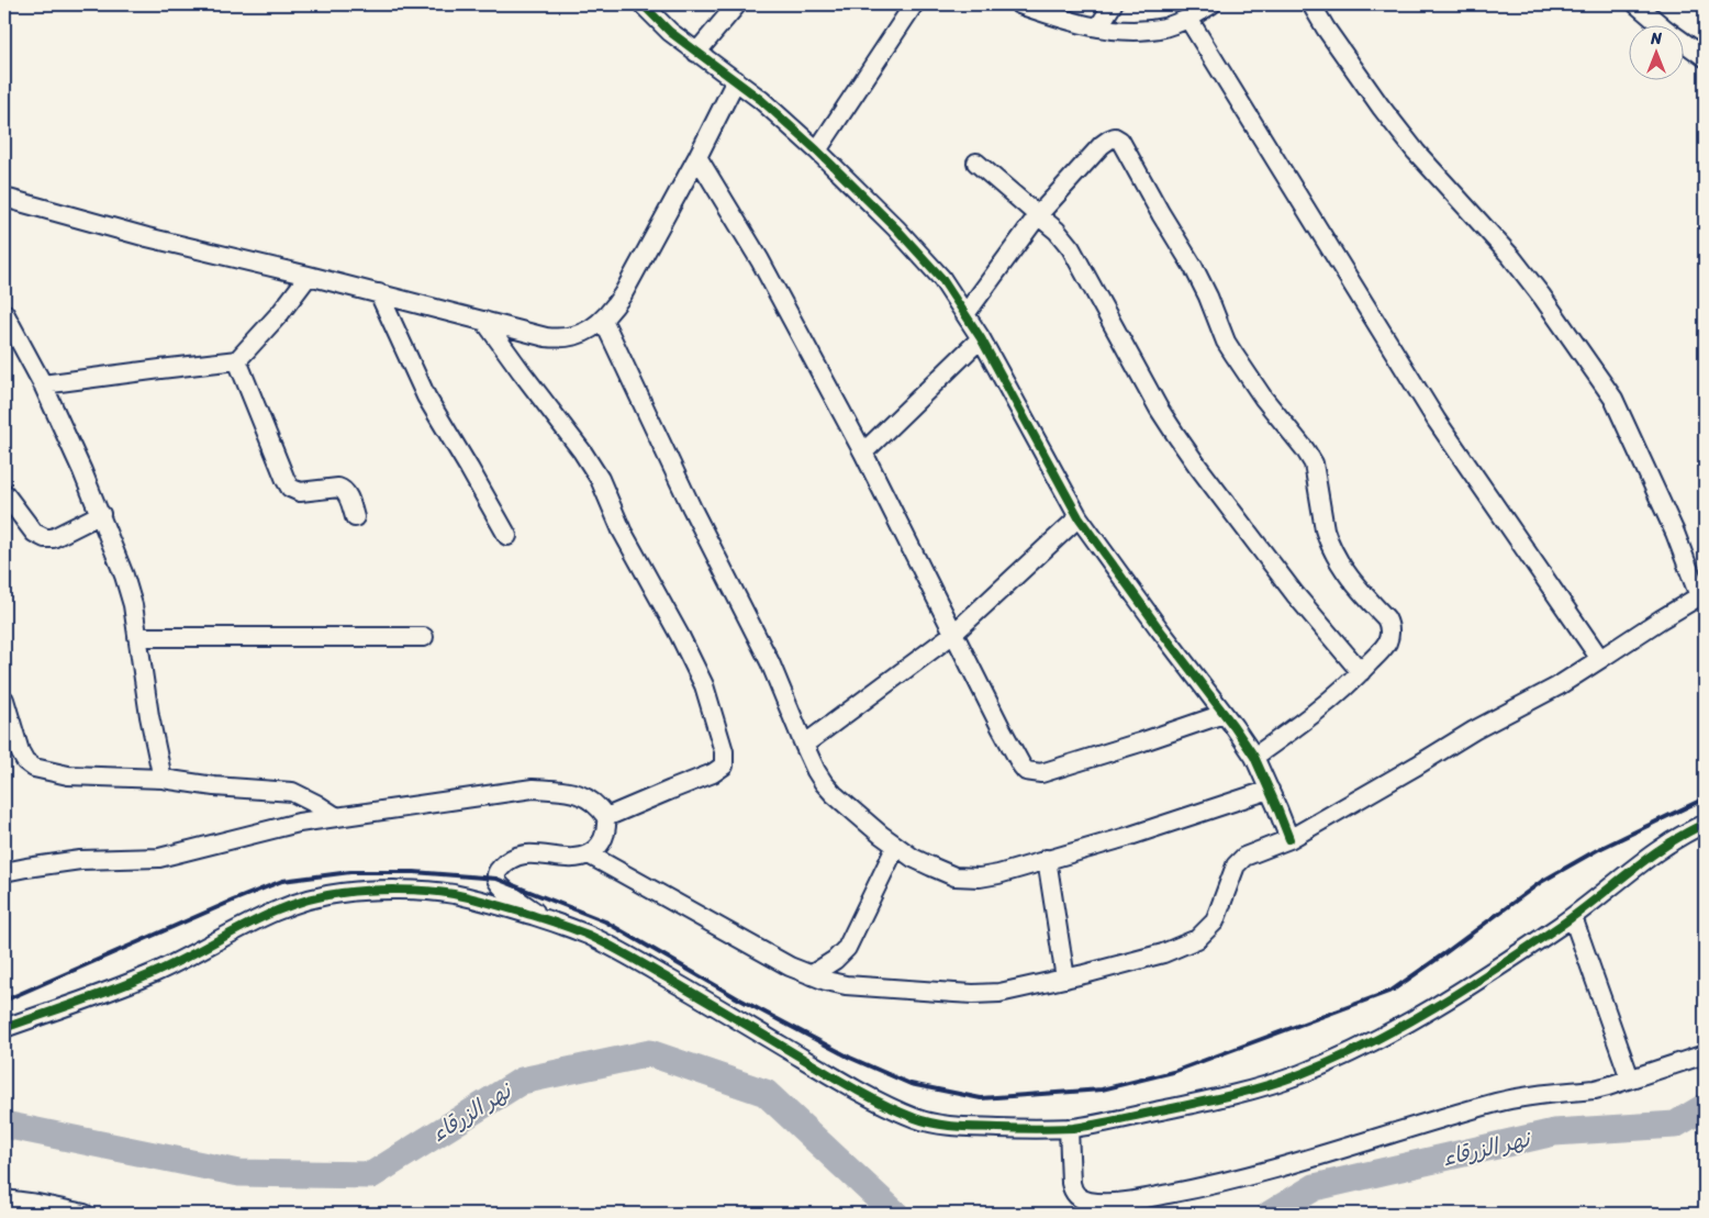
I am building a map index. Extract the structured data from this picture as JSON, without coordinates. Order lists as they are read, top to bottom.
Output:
{
  "water": ["نهر الزرقاء"],
  "north": "top"
}
